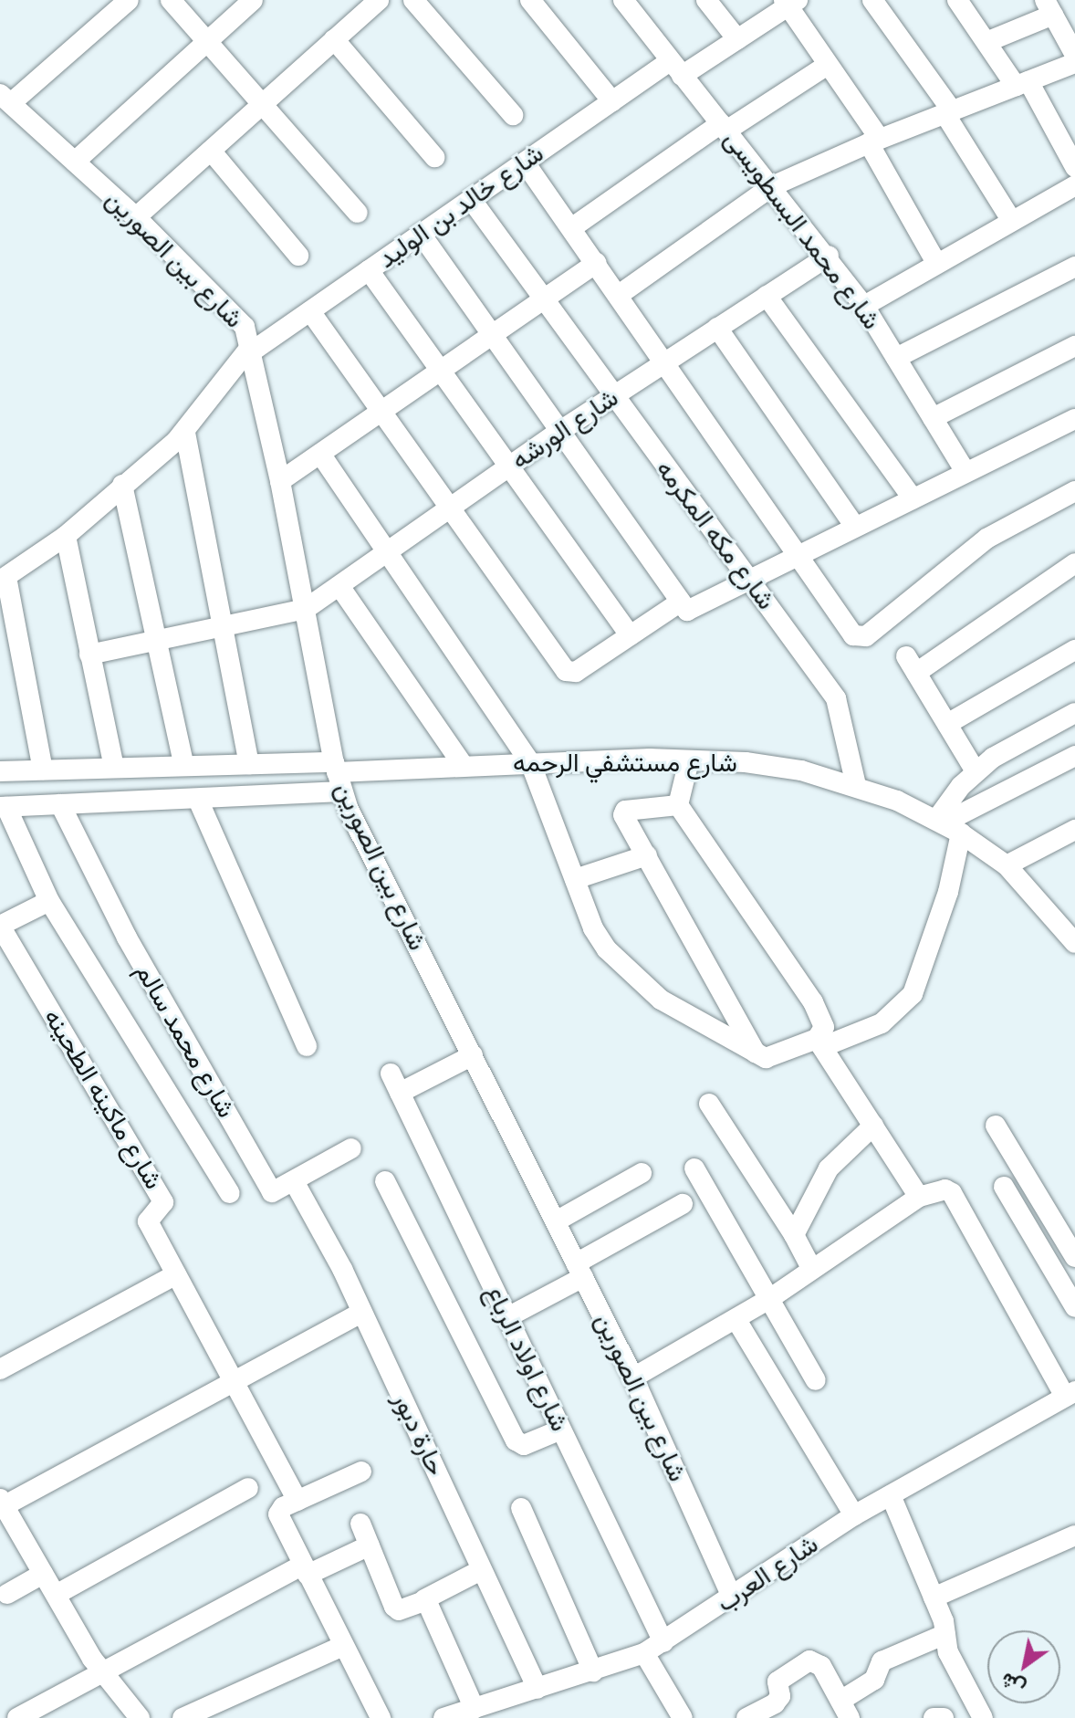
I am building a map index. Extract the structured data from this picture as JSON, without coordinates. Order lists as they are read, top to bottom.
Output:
{
  "streets": {
    "street": [
      "شارع خالد بن الوليد",
      "شارع محمد البسطويسى",
      "شارع بين الصورين",
      "شارع الورشه",
      "شارع مكه المكرمه",
      "شارع مستشفي الرحمه",
      "شارع محمد سالم",
      "شارع ماكينه الطحينه",
      "شارع اولاد الرباع",
      "حارة دبور",
      "شارع العرب"
    ]
  },
  "crossings": [
    ["شارع خالد بن الوليد", "شارع محمد البسطويسى"],
    ["شارع خالد بن الوليد", "شارع بين الصورين"],
    ["شارع خالد بن الوليد", "شارع مكه المكرمه"],
    ["شارع محمد البسطويسى", "شارع الورشه"],
    ["شارع بين الصورين", "شارع الورشه"],
    ["شارع بين الصورين", "شارع مستشفي الرحمه"],
    ["شارع بين الصورين", "شارع العرب"],
    ["شارع الورشه", "شارع مكه المكرمه"],
    ["شارع مكه المكرمه", "شارع مستشفي الرحمه"],
    ["شارع محمد سالم", "حارة دبور"],
    ["شارع اولاد الرباع", "شارع العرب"],
    ["حارة دبور", "شارع العرب"]
  ],
  "north": "bottom left"
}
